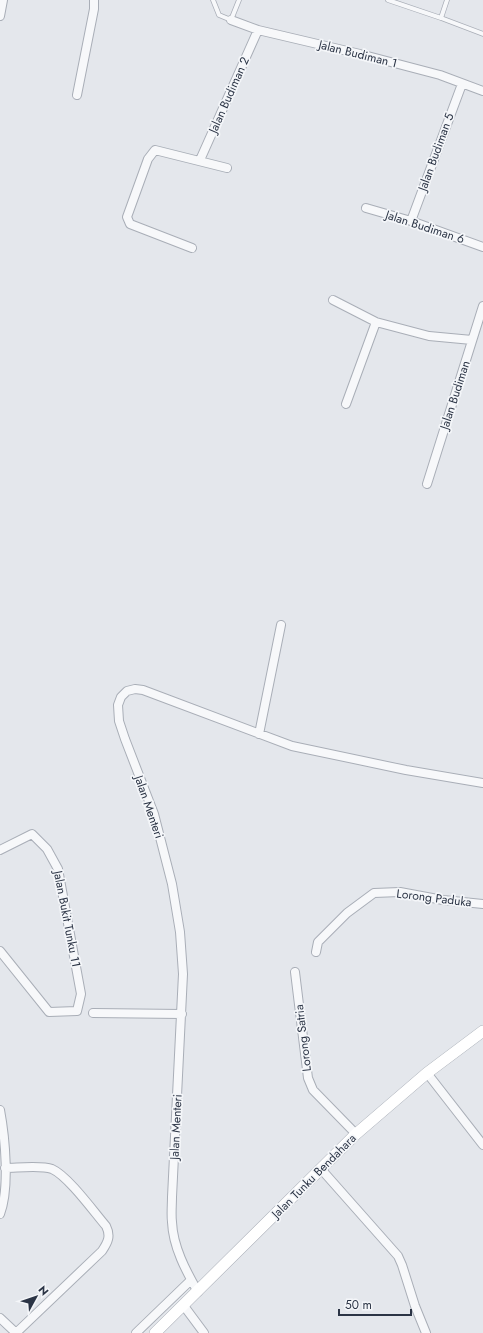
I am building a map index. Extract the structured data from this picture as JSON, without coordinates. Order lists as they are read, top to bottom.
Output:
{
  "streets": {
    "street": [
      "Jalan Budiman 1",
      "Jalan Budiman 2",
      "Jalan Budiman 5",
      "Jalan Budiman 6",
      "Jalan Budiman",
      "Jalan Menteri",
      "Lorong Paduka",
      "Jalan Bukit Tunku 11",
      "Lorong Satria",
      "Jalan Tunku Bendahara"
    ]
  },
  "crossings": [
    ["Jalan Budiman 1", "Jalan Budiman 2"],
    ["Jalan Budiman 1", "Jalan Budiman 5"],
    ["Jalan Budiman 5", "Jalan Budiman 6"],
    ["Jalan Menteri", "Jalan Tunku Bendahara"],
    ["Lorong Satria", "Jalan Tunku Bendahara"]
  ],
  "scale_bar": "50 m",
  "north": "top right"
}
